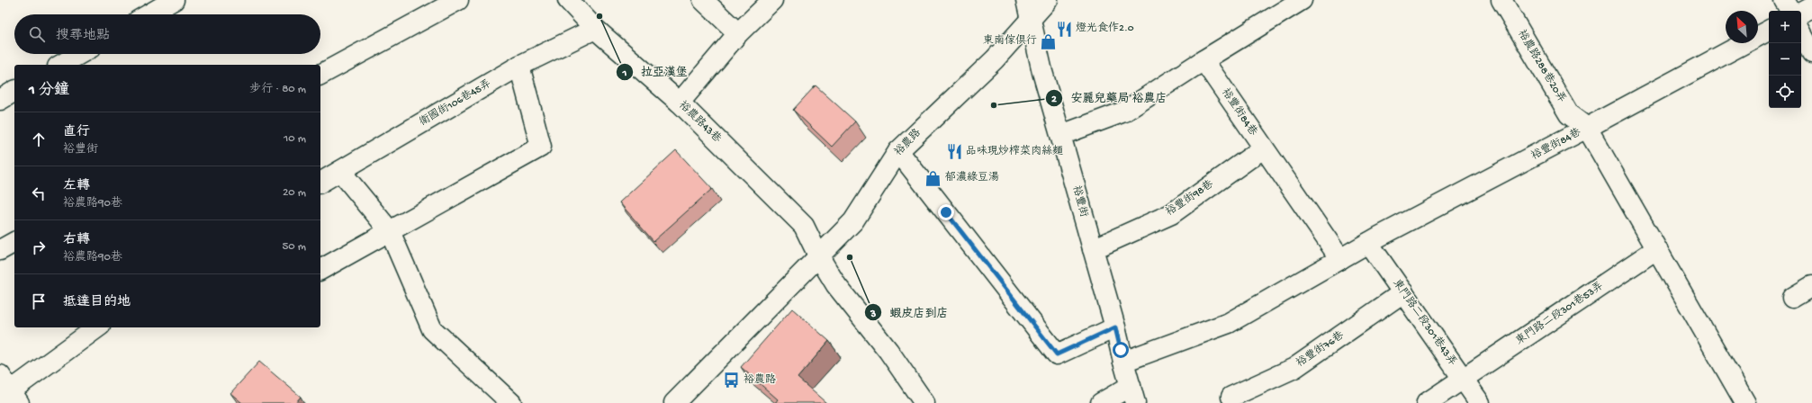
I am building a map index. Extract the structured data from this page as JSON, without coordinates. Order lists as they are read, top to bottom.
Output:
{
  "streets": {
    "street": [
      "裕農路288巷20弄",
      "衛國街106巷45弄",
      "裕豐街84巷",
      "裕農路43巷",
      "裕農路",
      "裕豐街98巷",
      "裕豐街",
      "東門路二段301巷53弄",
      "東門路二段301巷43弄",
      "裕豐街76巷"
    ]
  },
  "crossings": [
    ["裕農路288巷20弄", "裕豐街84巷"],
    ["衛國街106巷45弄", "裕農路43巷"],
    ["裕豐街84巷", "裕豐街98巷"],
    ["裕豐街84巷", "裕豐街"],
    ["裕豐街84巷", "東門路二段301巷43弄"],
    ["裕農路43巷", "裕農路"],
    ["裕農路", "裕豐街"],
    ["裕豐街98巷", "裕豐街"],
    ["東門路二段301巷53弄", "東門路二段301巷43弄"],
    ["東門路二段301巷43弄", "裕豐街76巷"]
  ],
  "places": {
    "other": ["拉亞漢堡", "安麗兒藥局 裕農店", "蝦皮店到店"],
    "restaurant": ["燈光食作2.0", "品味現炒榨菜肉絲麵"],
    "shop": ["東南傢俱行", "郁濃綠豆湯"],
    "bus stop": ["裕農路"]
  },
  "north": "top left",
  "page": {
    "map_buttons": ["+", "−"],
    "search": "搜尋地點",
    "heading": ["1 分鐘", "步行 · 80 m"],
    "list": [
      ["直行", "裕豐街", "10 m"],
      ["左轉", "裕農路90巷", "20 m"],
      ["右轉", "裕農路90巷", "50 m"],
      "抵達目的地"
    ]
  }
}
